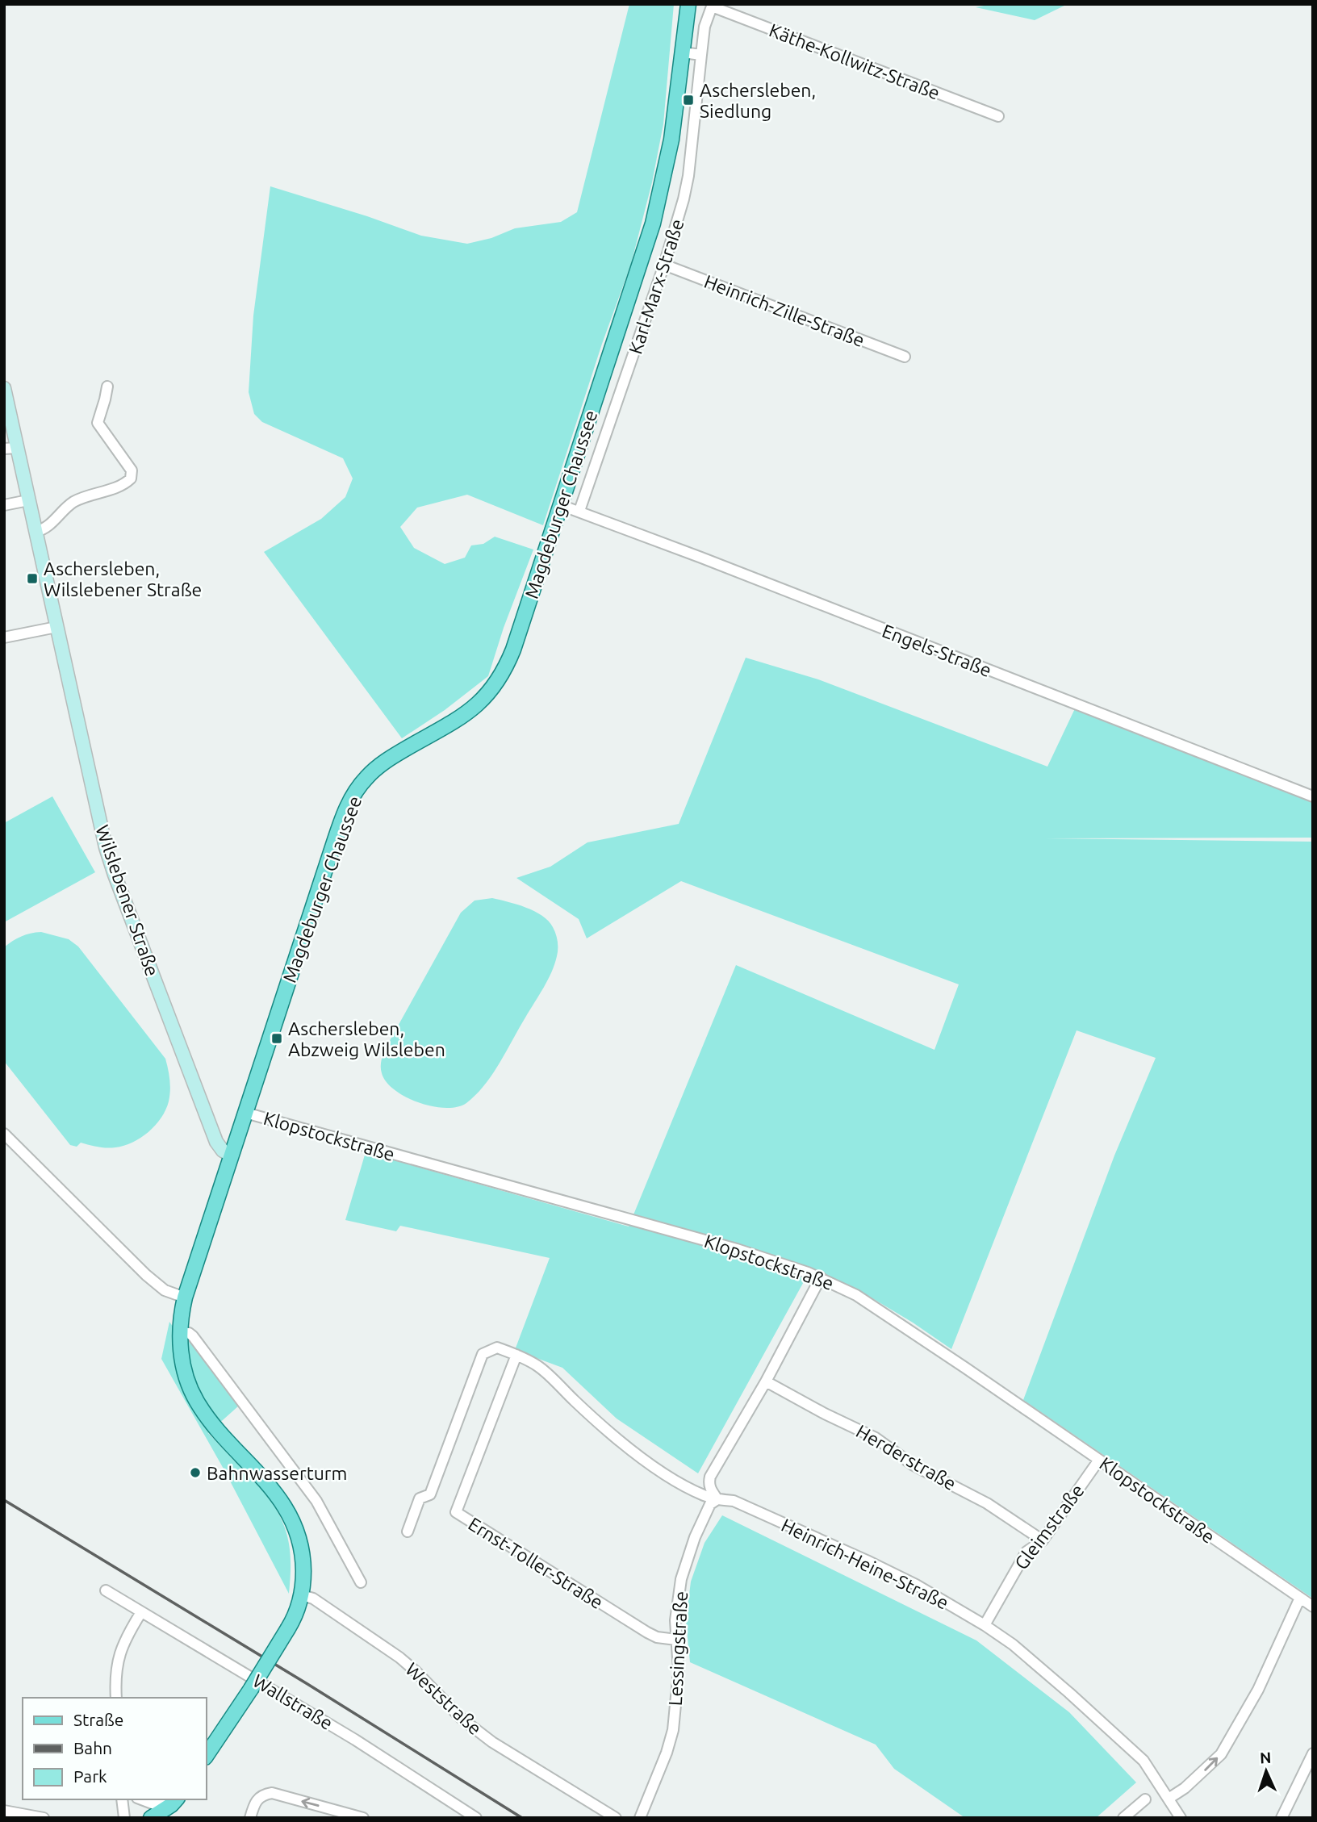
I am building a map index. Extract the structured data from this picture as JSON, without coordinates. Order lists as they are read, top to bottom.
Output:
{
  "streets": {
    "main road": ["Magdeburger Chaussee"],
    "street": [
      "Käthe-Kollwitz-Straße",
      "Karl-Marx-Straße",
      "Heinrich-Zille-Straße",
      "Engels-Straße",
      "Wilslebener Straße",
      "Klopstockstraße",
      "Herderstraße",
      "Gleimstraße",
      "Ernst-Toller-Straße",
      "Heinrich-Heine-Straße",
      "Lessingstraße",
      "Weststraße",
      "Wallstraße"
    ]
  },
  "crossings": [
    ["Käthe-Kollwitz-Straße", "Karl-Marx-Straße"],
    ["Karl-Marx-Straße", "Heinrich-Zille-Straße"],
    ["Karl-Marx-Straße", "Engels-Straße"],
    ["Magdeburger Chaussee", "Engels-Straße"],
    ["Magdeburger Chaussee", "Wilslebener Straße"],
    ["Magdeburger Chaussee", "Klopstockstraße"],
    ["Magdeburger Chaussee", "Weststraße"],
    ["Klopstockstraße", "Gleimstraße"],
    ["Herderstraße", "Gleimstraße"],
    ["Gleimstraße", "Heinrich-Heine-Straße"],
    ["Ernst-Toller-Straße", "Heinrich-Heine-Straße"],
    ["Ernst-Toller-Straße", "Lessingstraße"],
    ["Heinrich-Heine-Straße", "Lessingstraße"]
  ],
  "places": {
    "transit": ["Aschersleben, Siedlung", "Aschersleben, Wilslebener Straße", "Aschersleben, Abzweig Wilsleben"],
    "other": ["Bahnwasserturm"]
  },
  "legend": ["Straße", "Bahn", "Park"],
  "north": "top"
}
